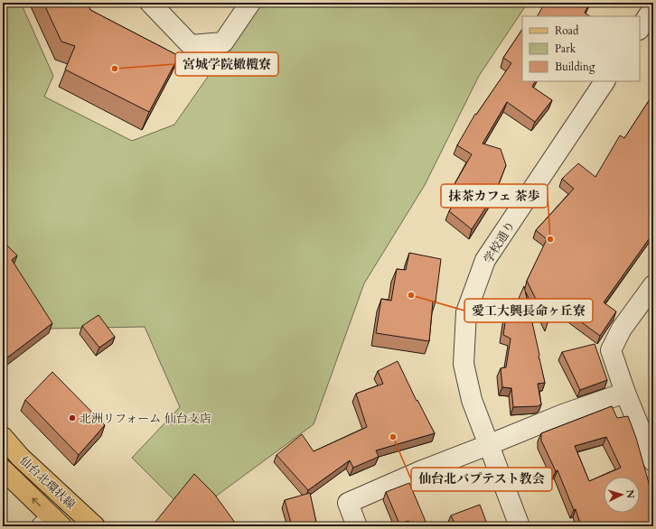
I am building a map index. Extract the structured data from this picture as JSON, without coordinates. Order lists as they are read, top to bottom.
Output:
{
  "streets": {
    "main road": ["仙台北環状線"],
    "street": ["学校通り"]
  },
  "places": [
    "宮城学院橄欖寮",
    "抹茶カフェ 茶歩",
    "愛工大興長命ヶ丘寮",
    "北洲リフォーム 仙台支店",
    "仙台北バプテスト教会"
  ],
  "legend": ["Road", "Park", "Building"],
  "north": "right"
}
